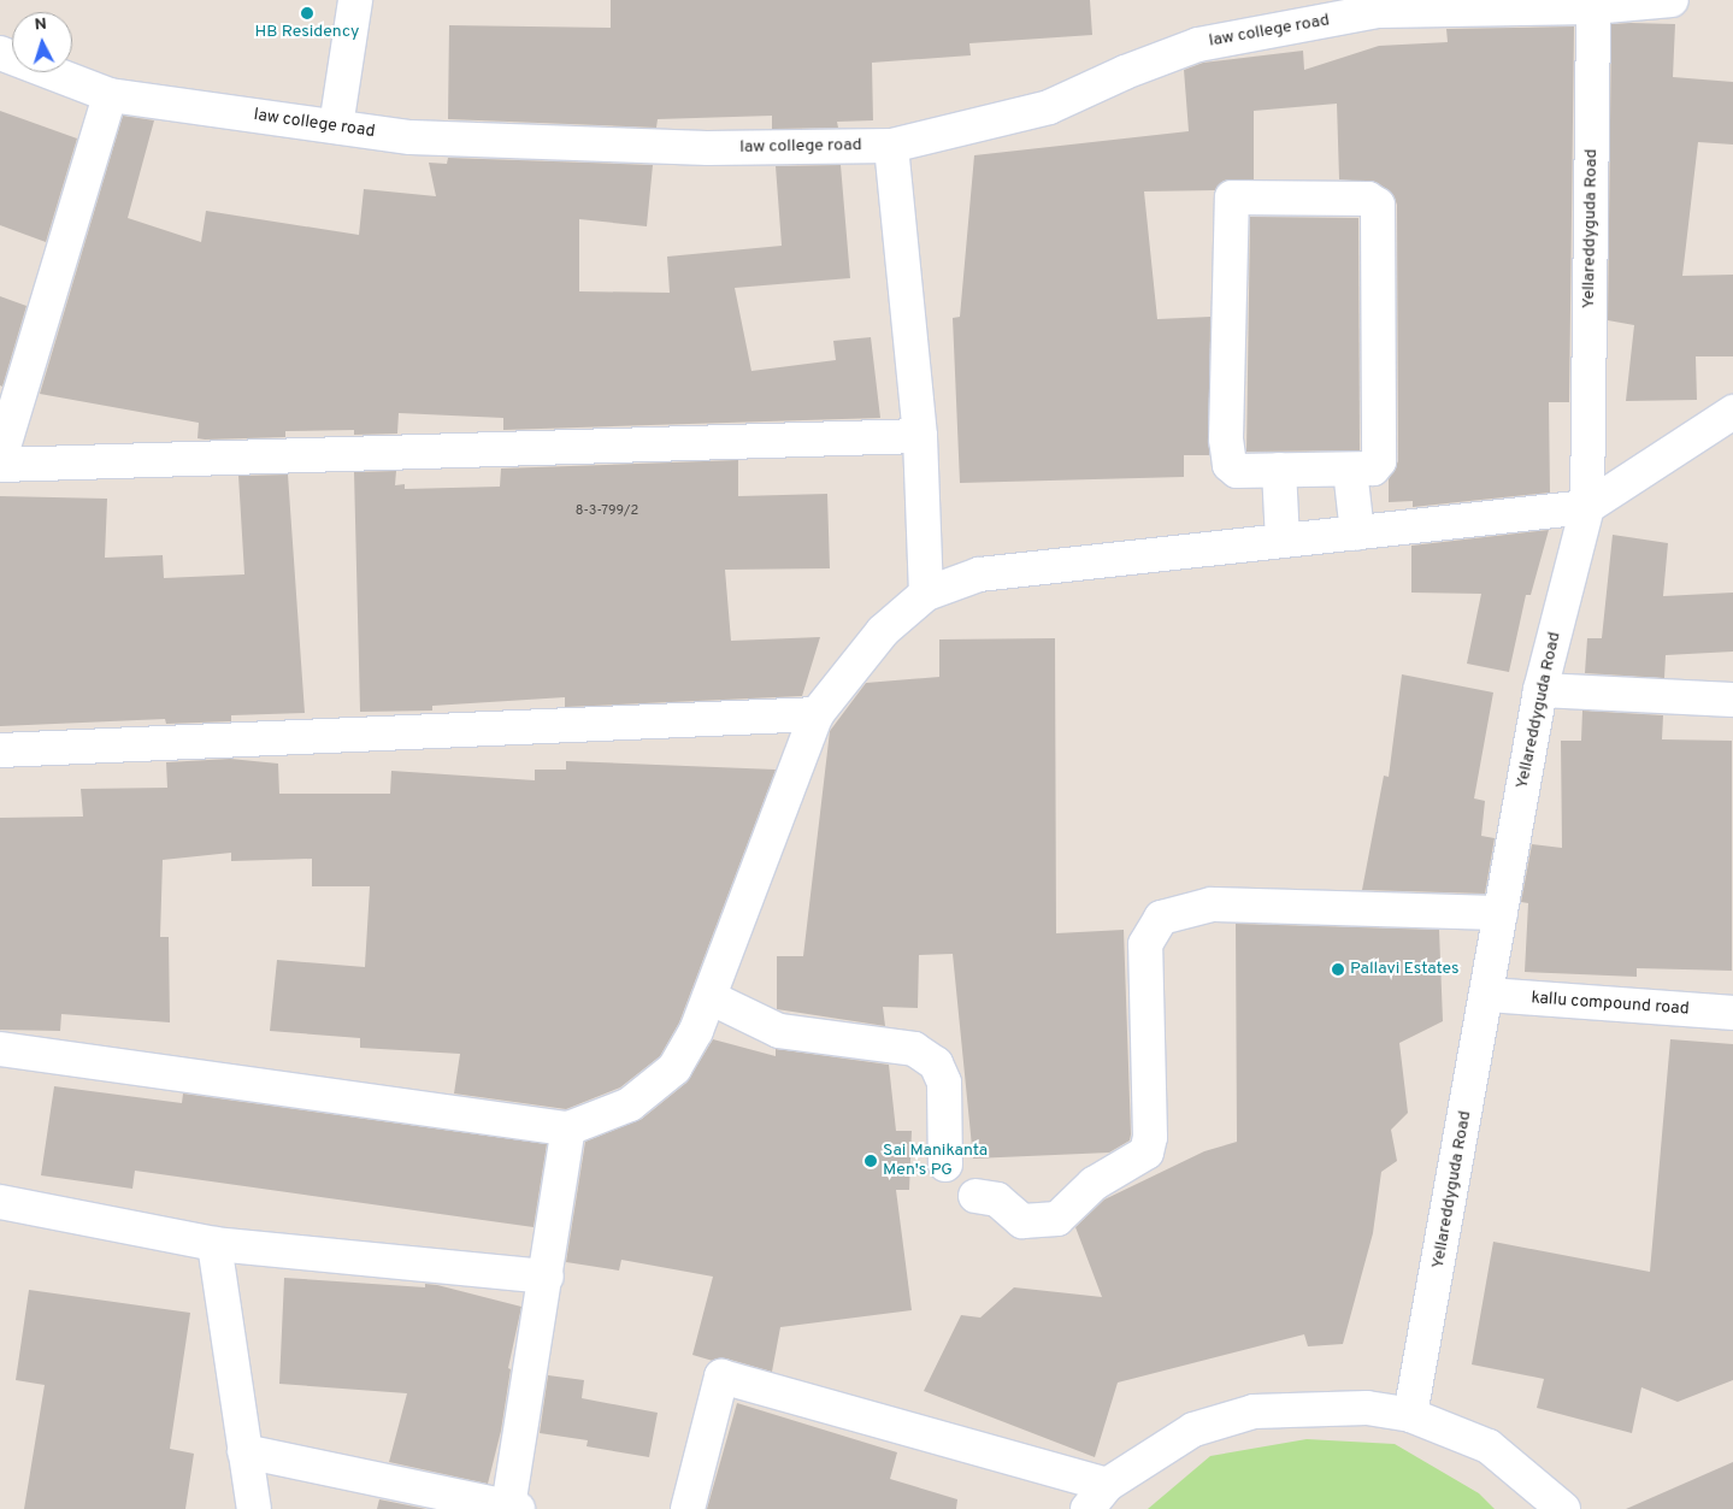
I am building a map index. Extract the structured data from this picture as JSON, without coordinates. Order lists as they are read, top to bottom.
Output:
{
  "streets": {
    "street": ["law college road", "Yellareddyguda Road", "kallu compound road"]
  },
  "crossings": [
    ["law college road", "Yellareddyguda Road"],
    ["Yellareddyguda Road", "kallu compound road"]
  ],
  "places": ["HB Residency", "Pallavi Estates", "Sai Manikanta Men's PG"],
  "house_numbers": ["8-3-799/2"],
  "north": "top"
}
